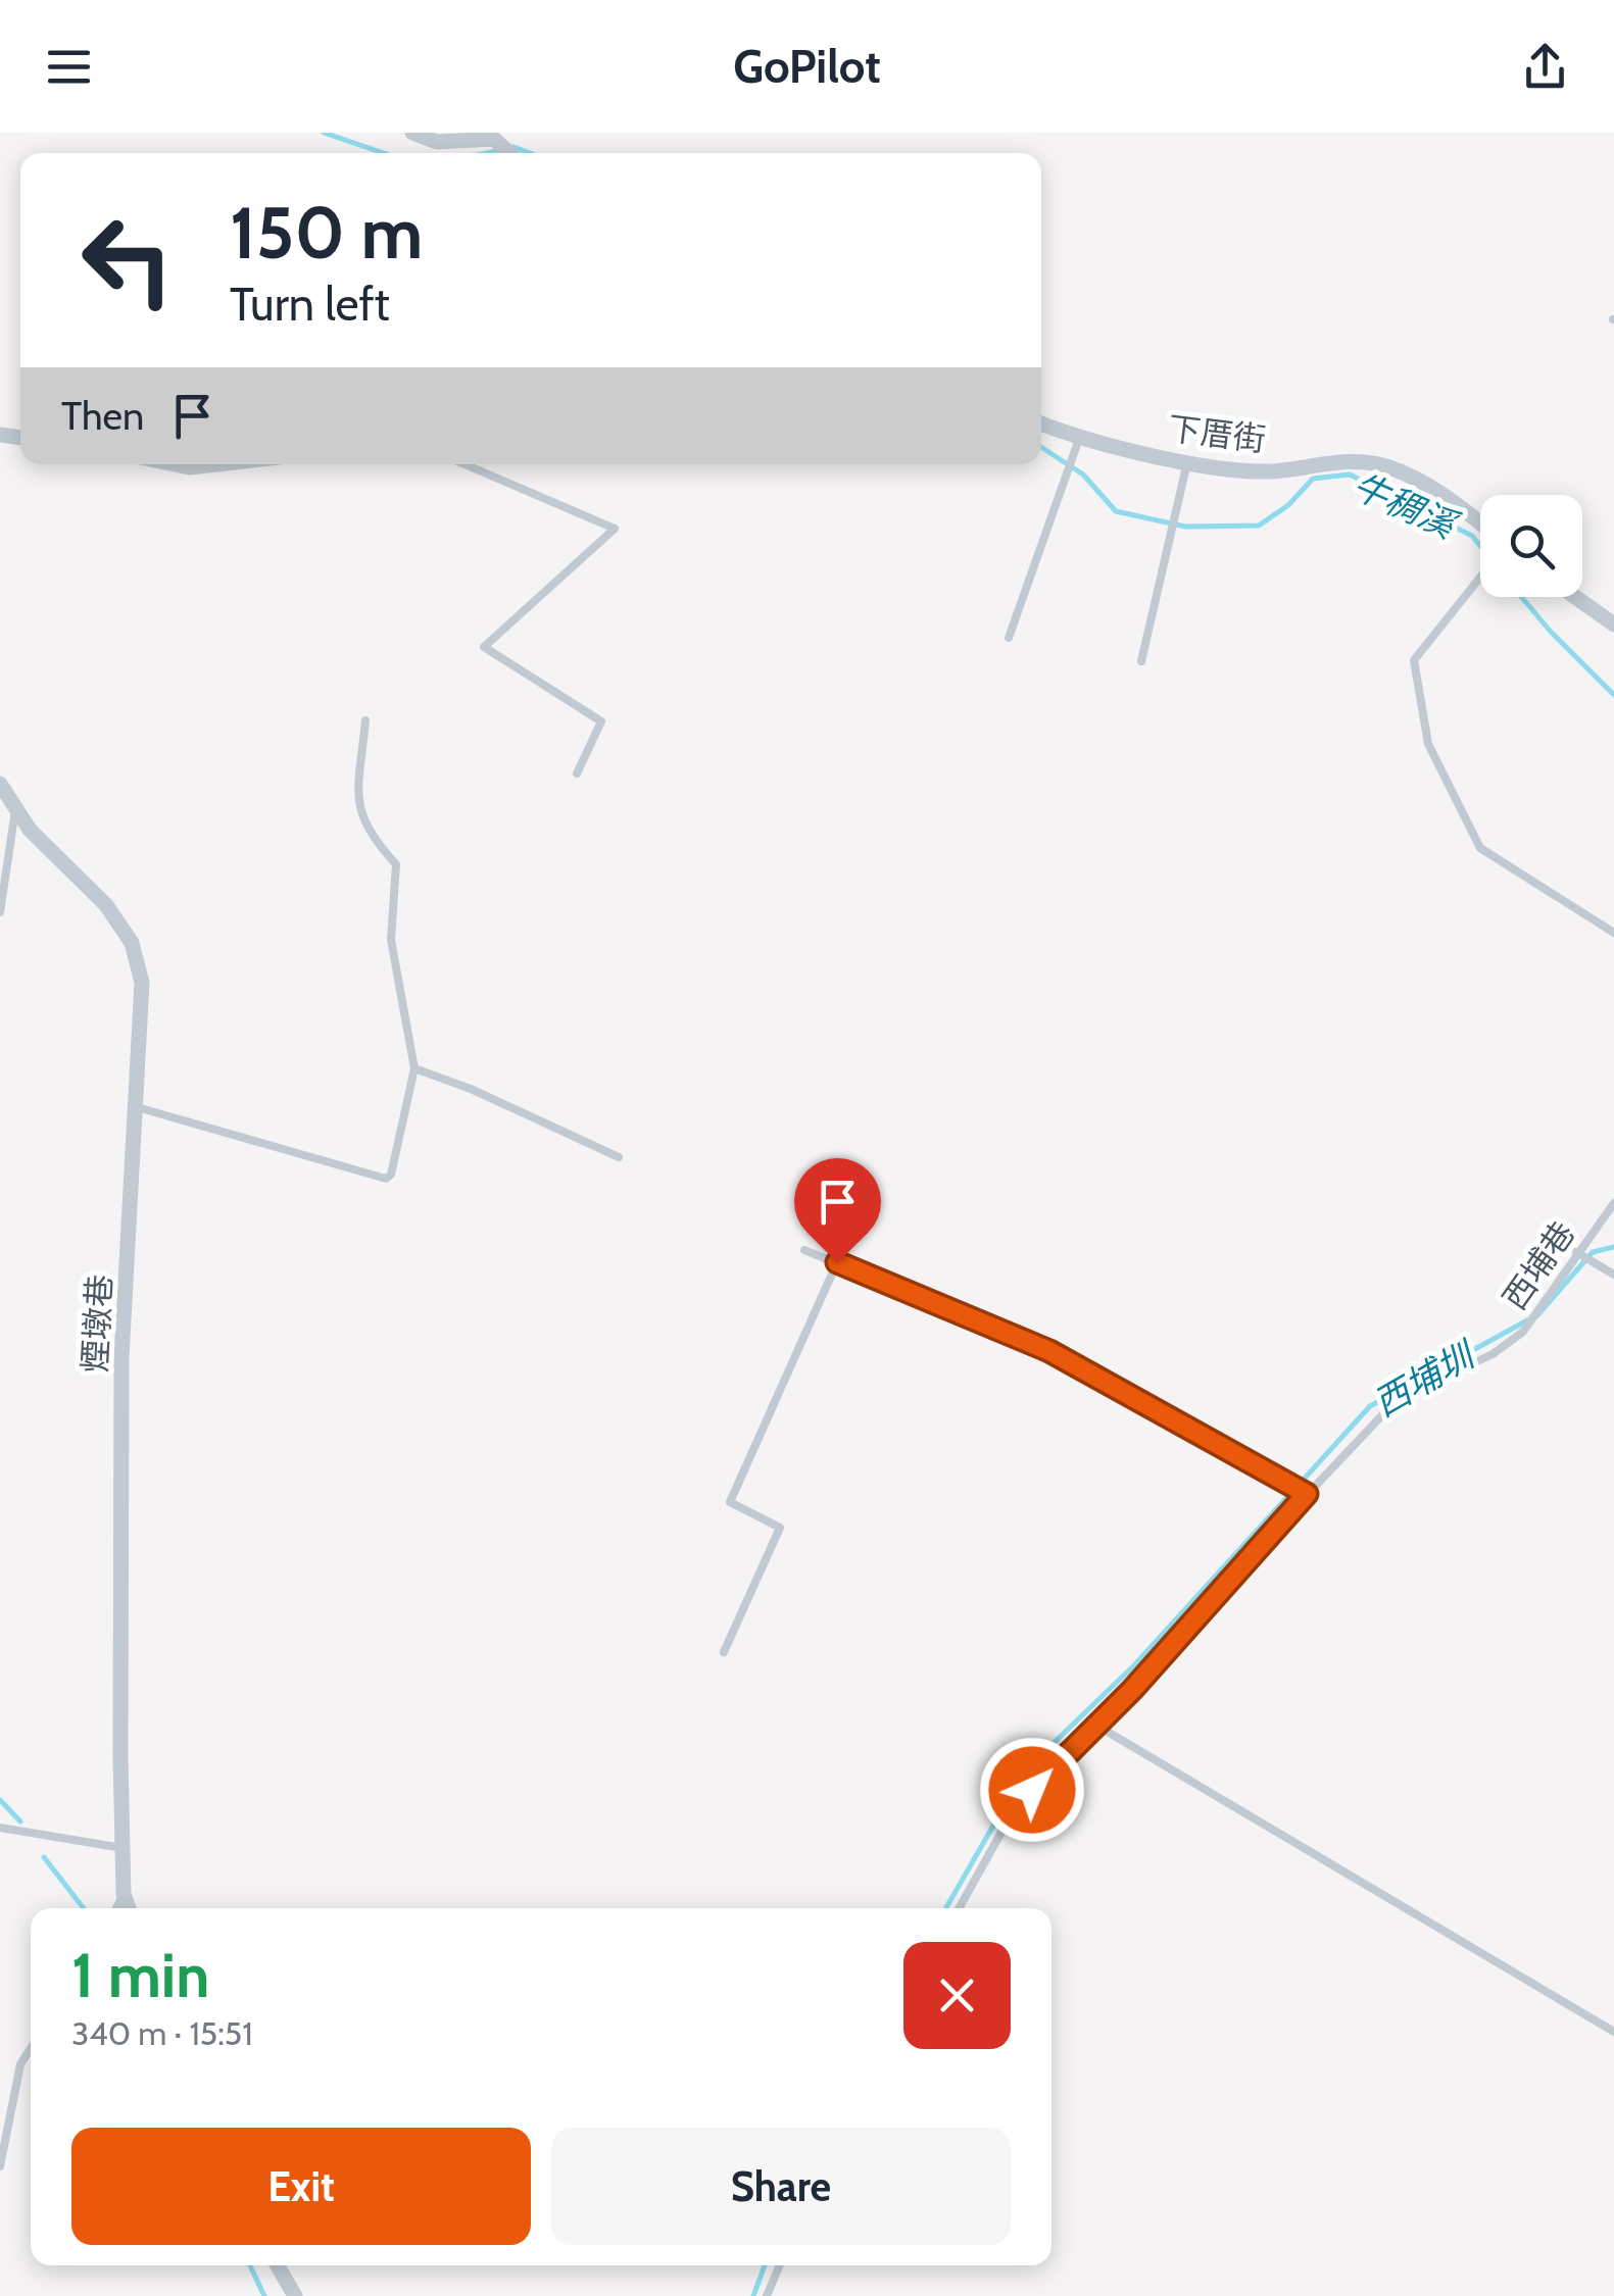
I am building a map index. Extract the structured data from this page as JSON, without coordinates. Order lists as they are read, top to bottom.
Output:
{
  "streets": {
    "street": ["下厝街", "煙墩巷"],
    "lane": ["西埔巷"]
  },
  "water": ["牛稠溪", "西埔圳"],
  "page": {
    "header": "GoPilot",
    "turn": ["150 m", "Turn left"],
    "then": "Then",
    "heading": ["1 min", "340 m · 15:51"],
    "buttons": ["Exit", "Share"]
  }
}
